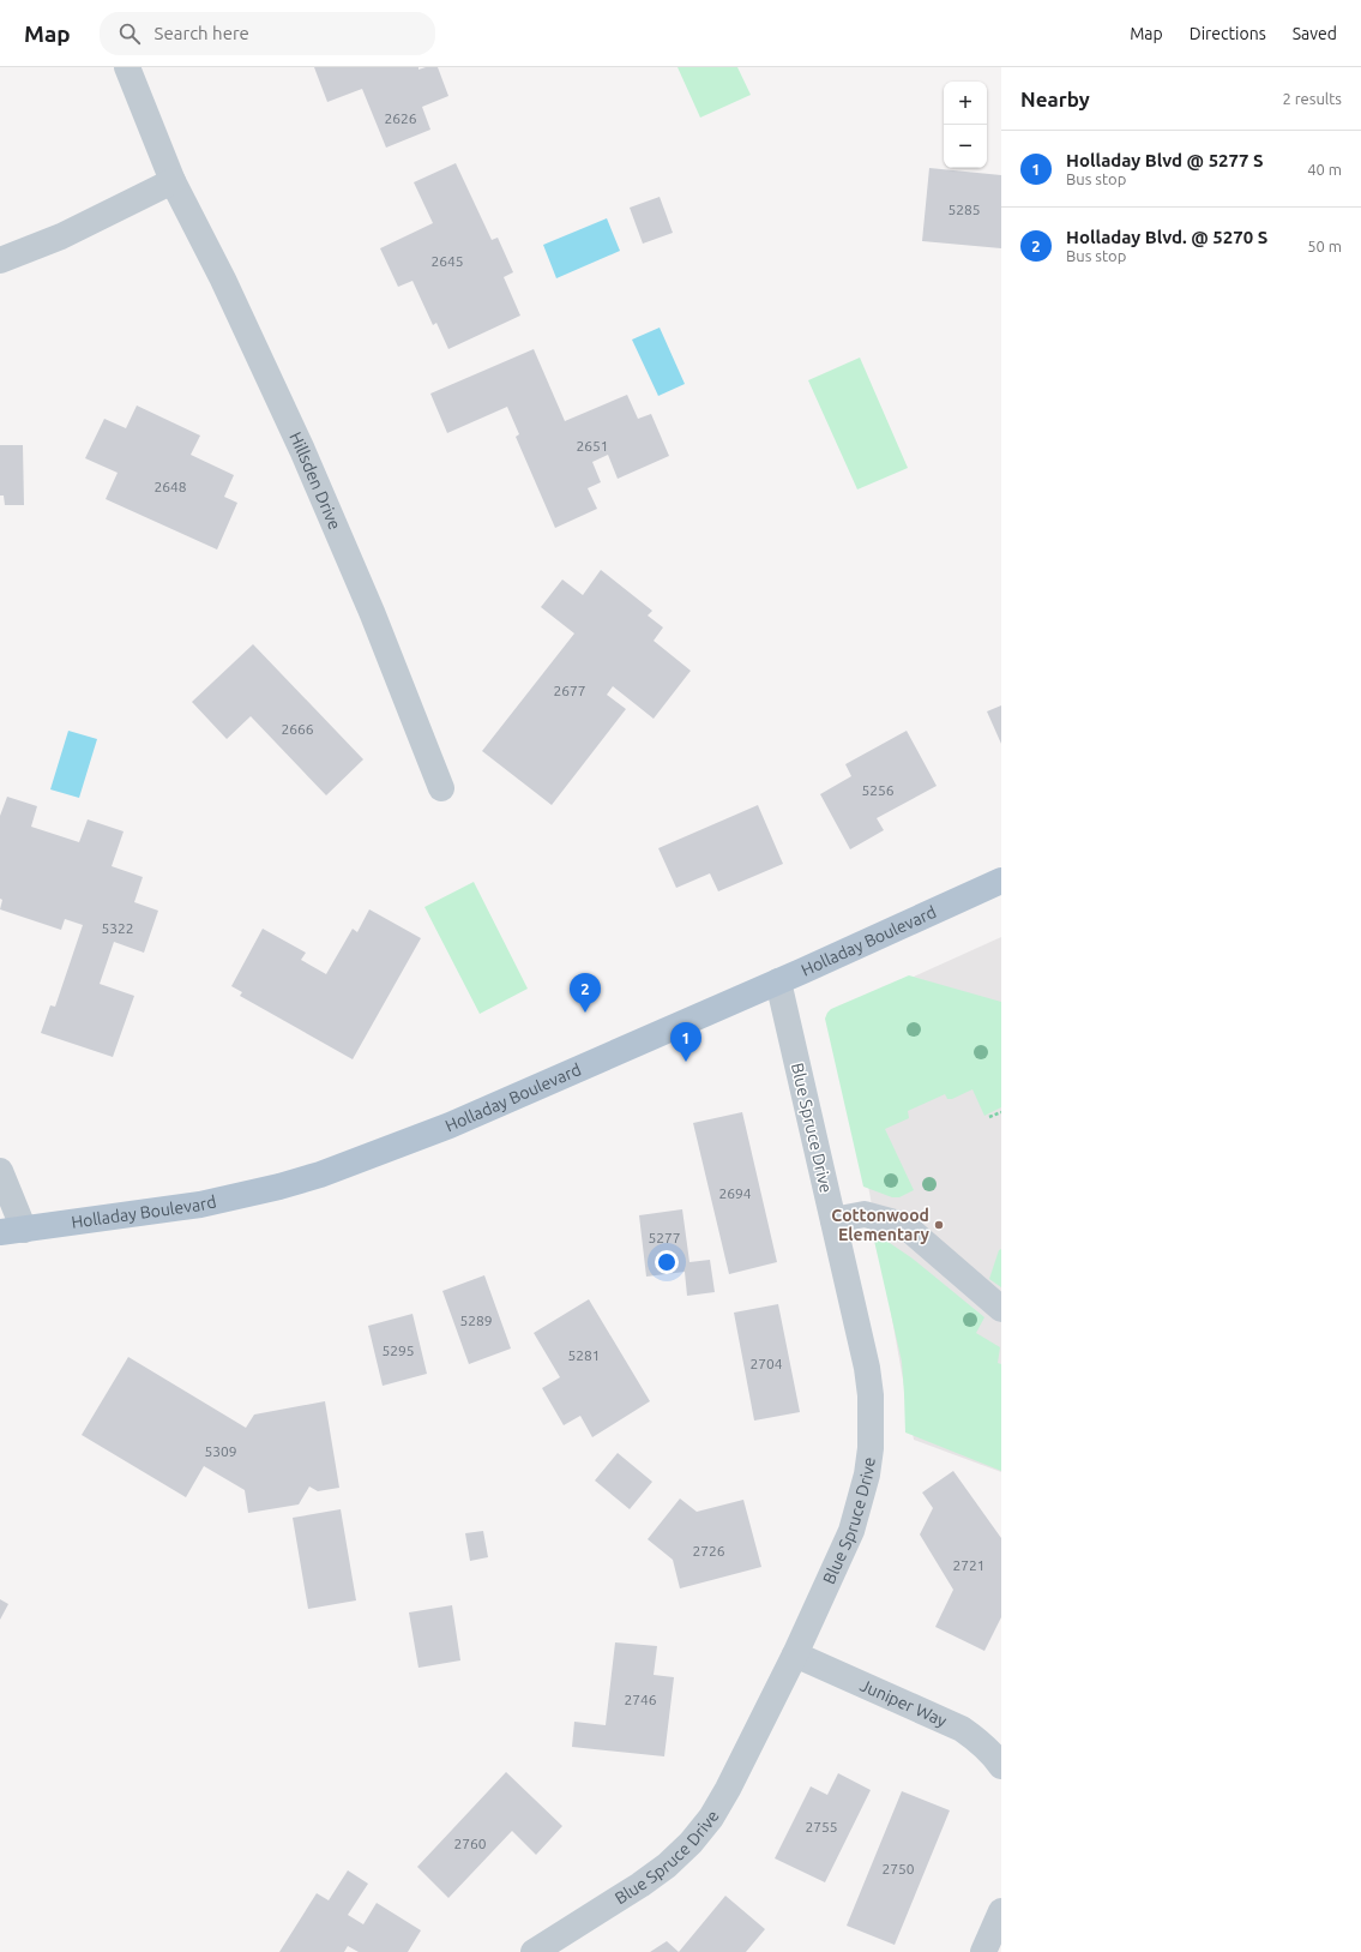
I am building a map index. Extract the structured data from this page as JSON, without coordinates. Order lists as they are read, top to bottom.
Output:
{
  "streets": {
    "main road": ["Holladay Boulevard"],
    "street": ["Hillsden Drive", "Blue Spruce Drive", "Juniper Way"]
  },
  "crossings": [
    ["Holladay Boulevard", "Blue Spruce Drive"],
    ["Blue Spruce Drive", "Juniper Way"]
  ],
  "places": ["Cottonwood Elementary"],
  "house_numbers": [
    "2626",
    "5285",
    "2645",
    "2651",
    "2648",
    "2677",
    "2666",
    "5256",
    "5322",
    "2694",
    "5277",
    "5289",
    "5295",
    "5281",
    "2704",
    "5309",
    "2726",
    "2721",
    "2746",
    "2755",
    "2760",
    "2750"
  ],
  "page": {
    "header": "Map",
    "search": "Search here",
    "nav": ["Map", "Directions", "Saved"],
    "heading": ["Nearby", "2 results"],
    "map_buttons": ["+", "−"],
    "list": [
      {
        "mark": "1",
        "name": "Holladay Blvd @ 5277 S",
        "note": "Bus stop",
        "value": "40 m"
      },
      {
        "mark": "2",
        "name": "Holladay Blvd. @ 5270 S",
        "note": "Bus stop",
        "value": "50 m"
      }
    ],
    "pins": ["2", "1"]
  }
}
